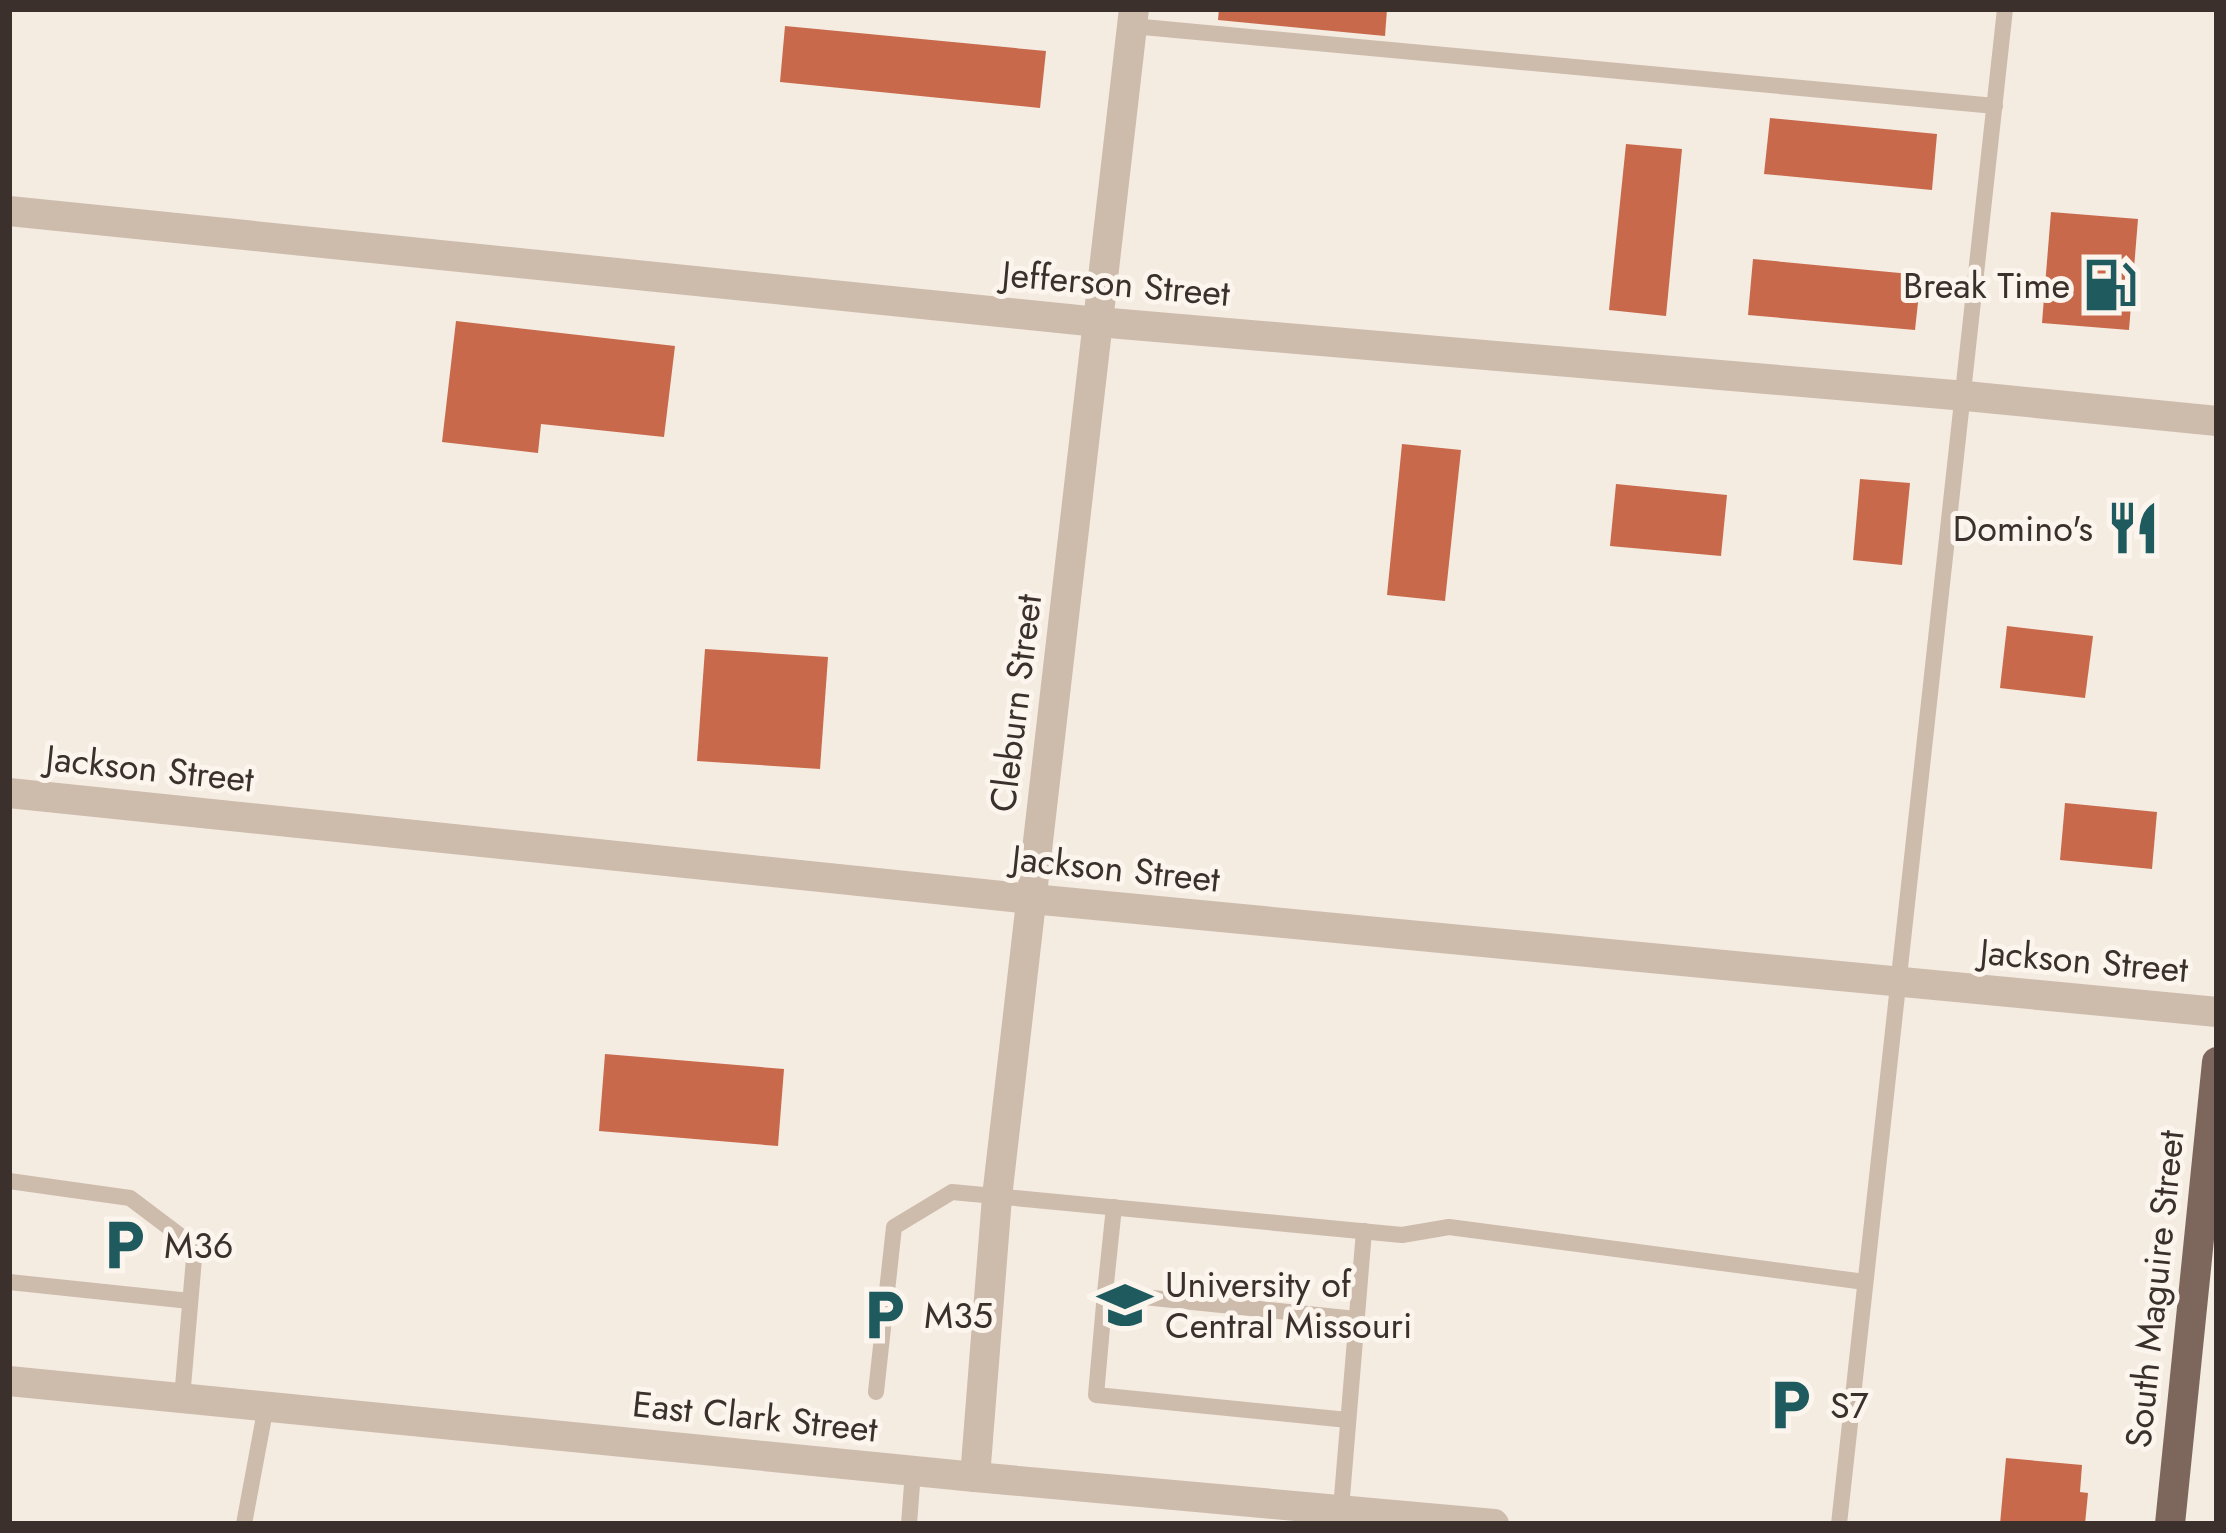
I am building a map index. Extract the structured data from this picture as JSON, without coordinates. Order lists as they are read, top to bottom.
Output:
{
  "streets": {
    "main road": ["South Maguire Street"],
    "street": [
      "Jefferson Street",
      "Cleburn Street",
      "Jackson Street",
      "East Clark Street"
    ]
  },
  "crossings": [
    ["Jefferson Street", "Cleburn Street"],
    ["Cleburn Street", "Jackson Street"],
    ["Cleburn Street", "East Clark Street"]
  ],
  "places": {
    "fuel station": ["Break Time"],
    "restaurant": ["Domino's"],
    "parking": ["M36", "M35", "S7"],
    "school or university": ["University of Central Missouri"]
  }
}
